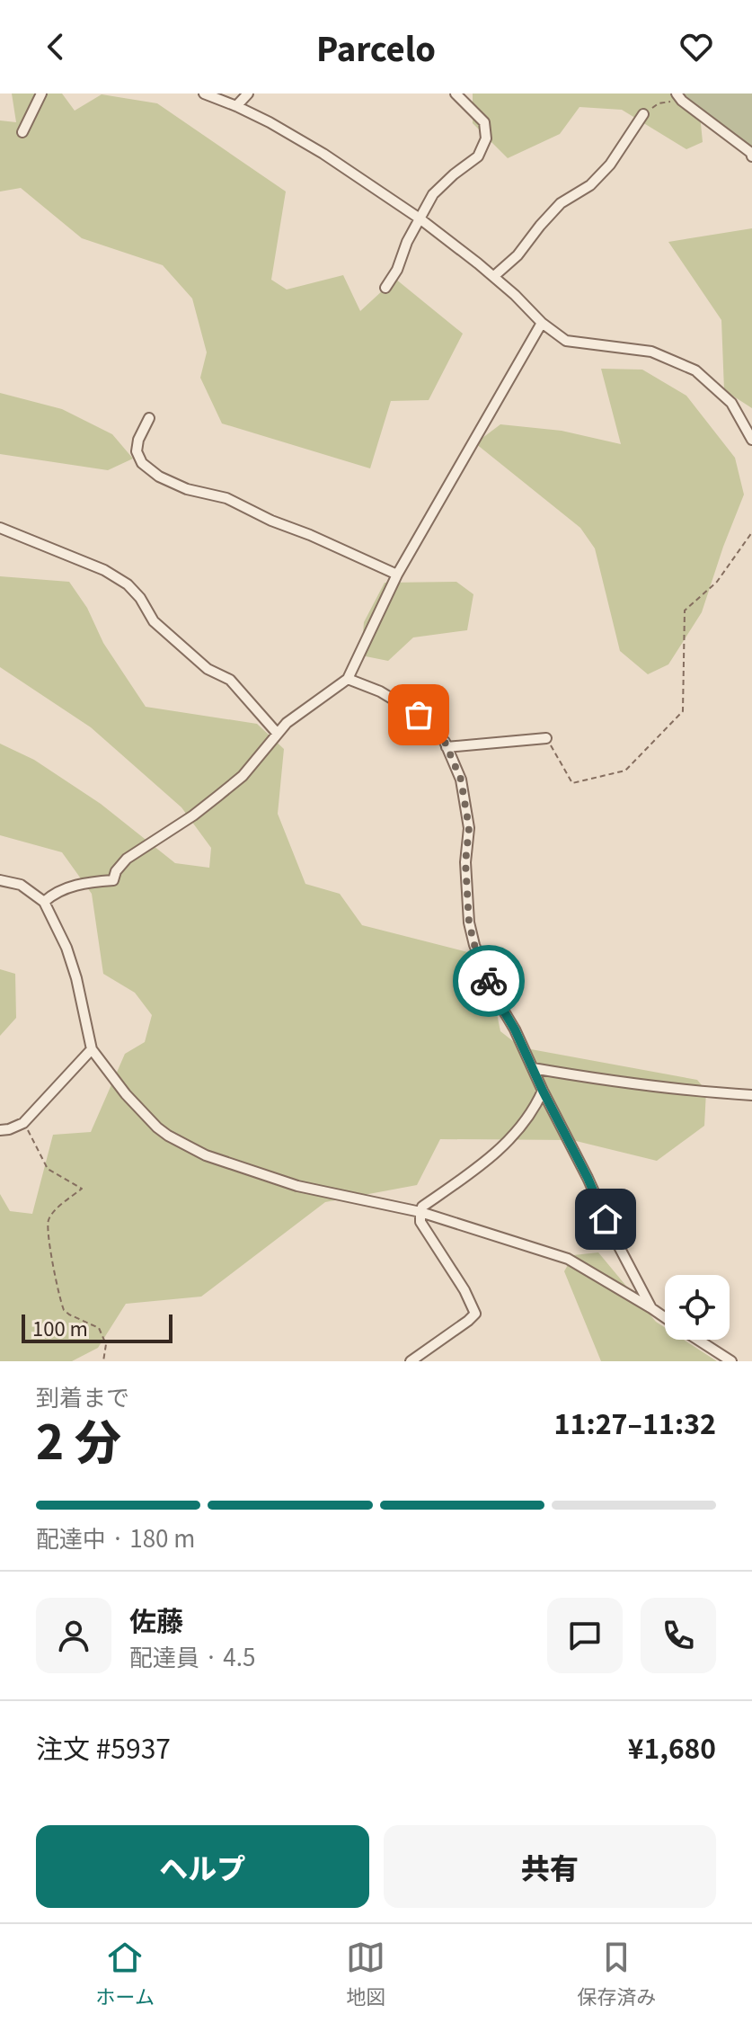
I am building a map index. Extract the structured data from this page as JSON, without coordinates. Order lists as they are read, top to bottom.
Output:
{
  "scale_bar": "100 m",
  "page": {
    "header": "Parcelo",
    "scale": "100 m",
    "heading": ["2 分", "到着まで", "11:27–11:32"],
    "panel": [
      "佐藤",
      "配達員 · 4.5",
      "注文 #5937",
      "¥1,680"
    ],
    "bar": "配達中 · 180 m",
    "buttons": ["ヘルプ", "共有"],
    "tabs": ["ホーム", "地図", "保存済み"]
  }
}
